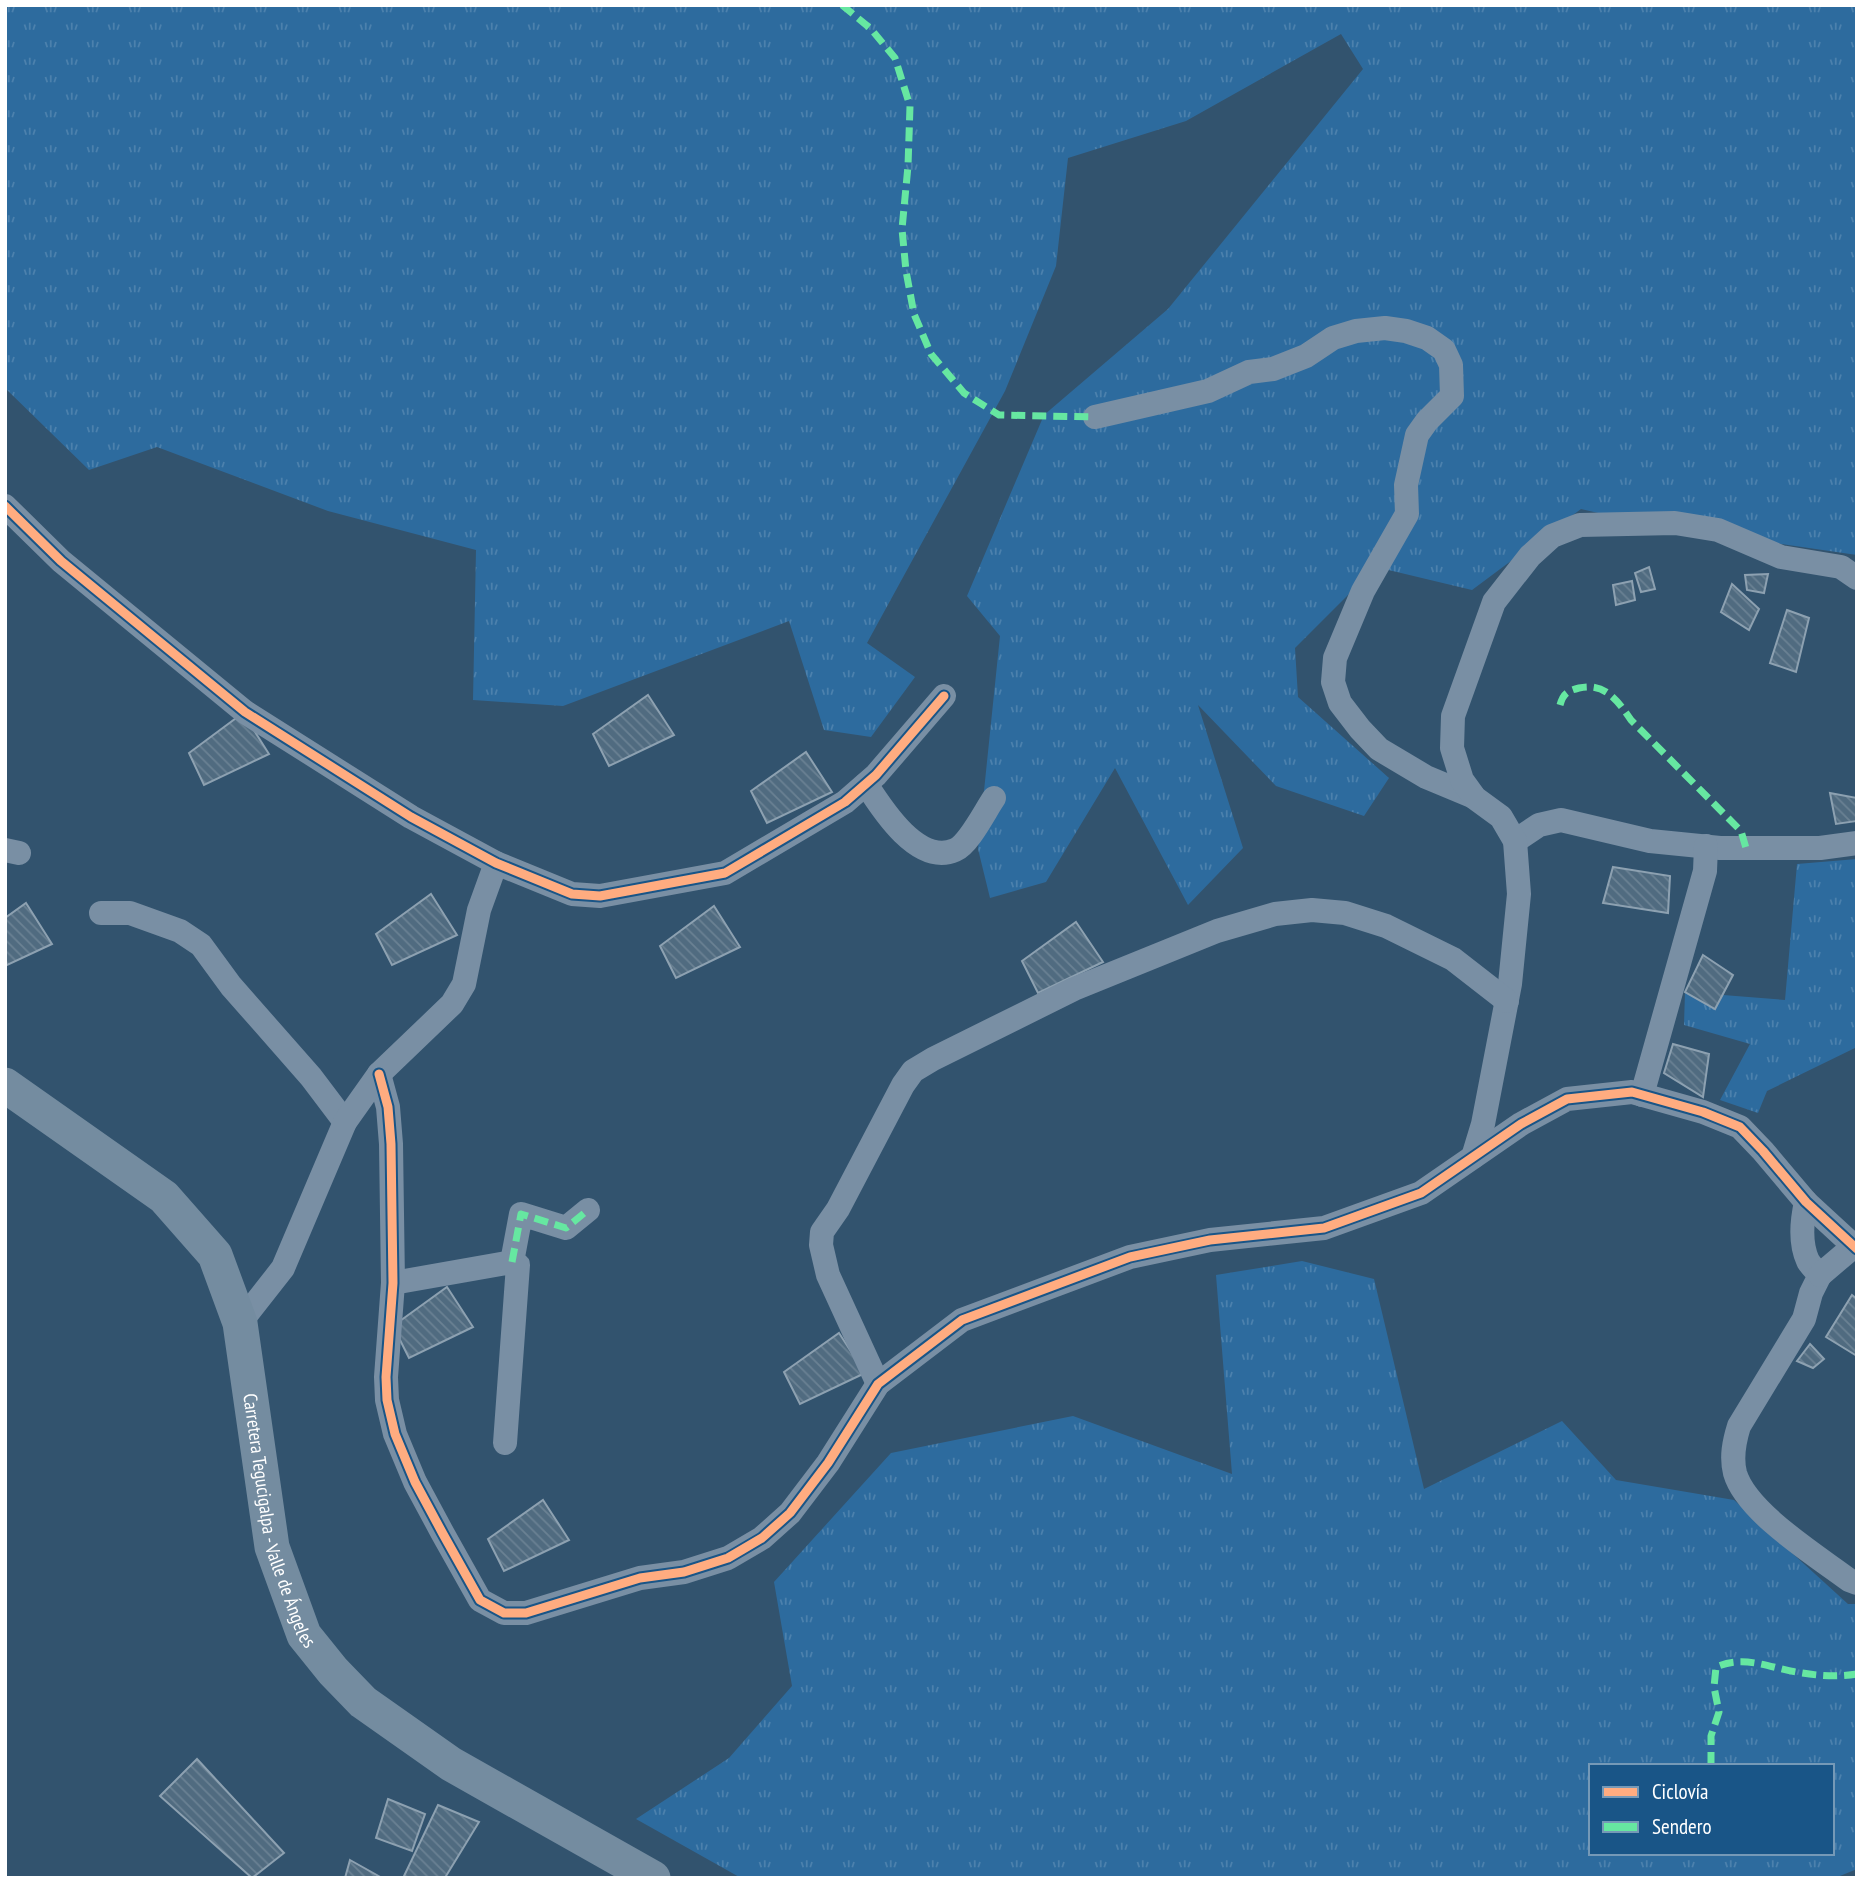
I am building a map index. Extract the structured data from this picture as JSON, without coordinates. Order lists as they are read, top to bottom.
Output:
{
  "streets": {
    "main road": ["Carretera Tegucigalpa - Valle de Ángeles"]
  },
  "legend": ["Ciclovía", "Sendero"]
}
